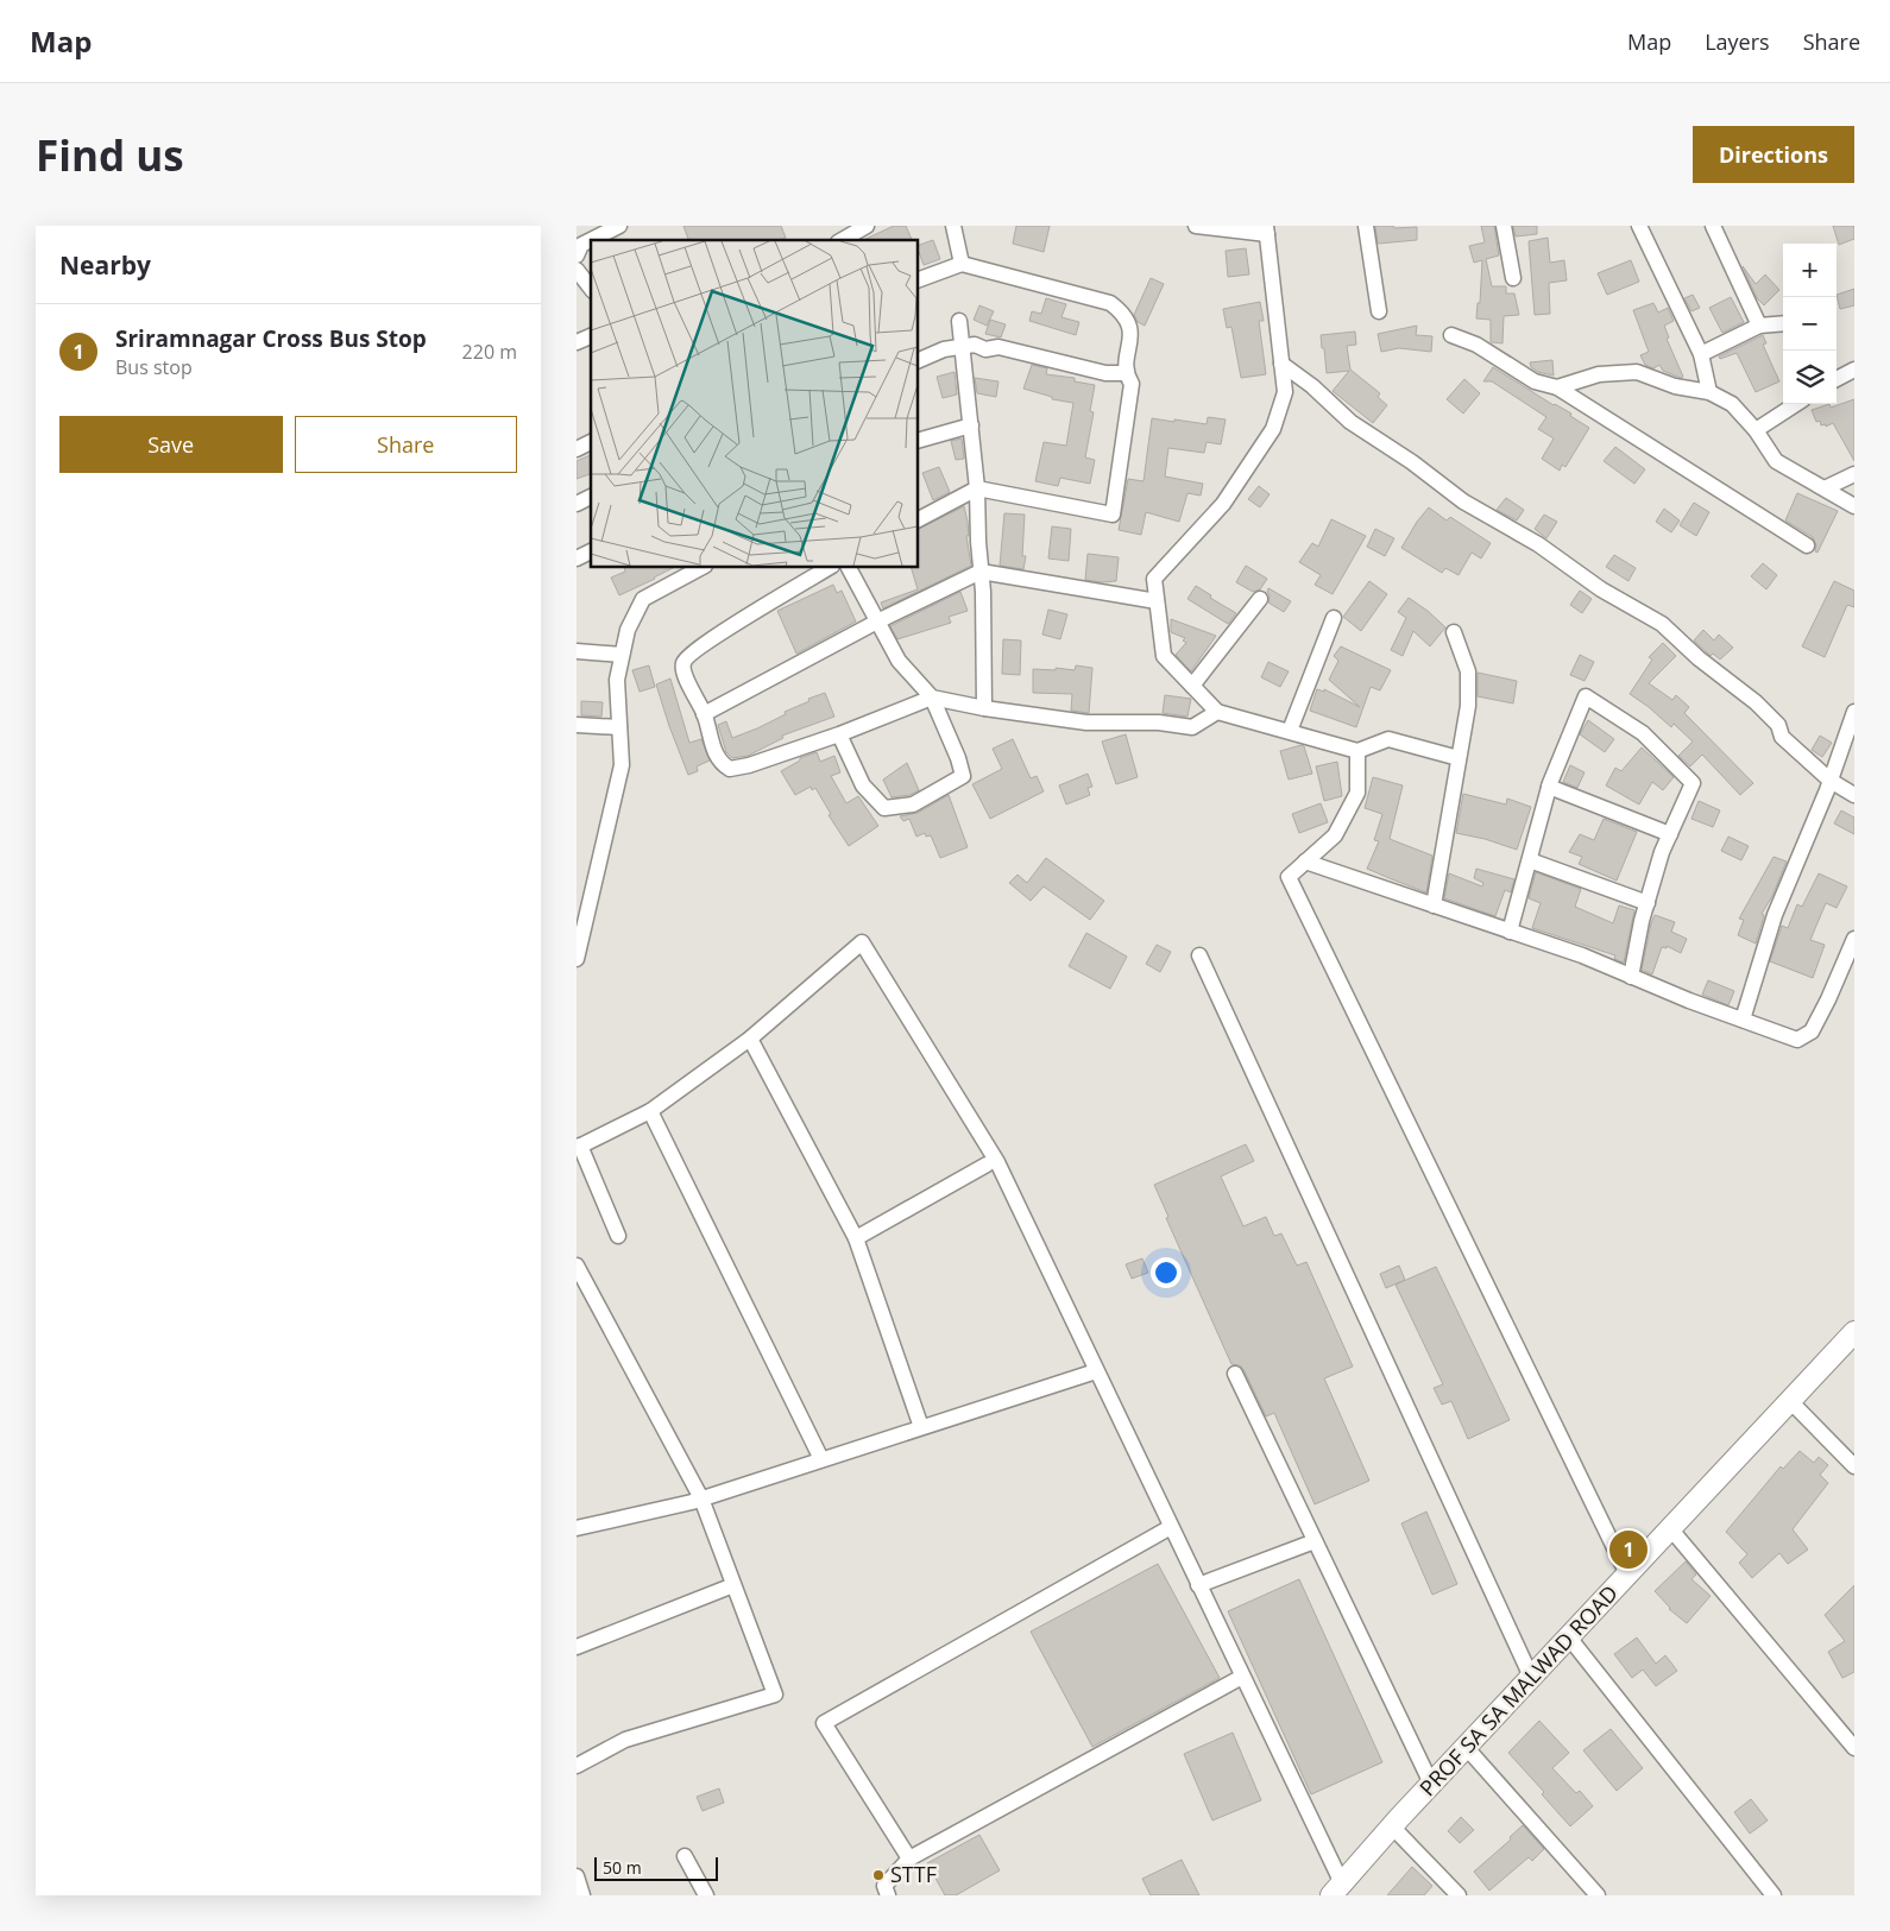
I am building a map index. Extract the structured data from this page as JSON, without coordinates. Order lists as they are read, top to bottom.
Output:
{
  "streets": {
    "street": ["PROF SA SA MALWAD ROAD"]
  },
  "places": ["STTF"],
  "scale_bar": "50 m",
  "page": {
    "header": "Map",
    "nav": ["Map", "Layers", "Share"],
    "buttons": [
      "Directions",
      ["Save", "Share"]
    ],
    "title": "Find us",
    "heading": "Nearby",
    "map_buttons": ["+", "−"],
    "list": [
      {
        "mark": "1",
        "name": "Sriramnagar Cross Bus Stop",
        "note": "Bus stop",
        "value": "220 m"
      }
    ],
    "pins": "1",
    "scale": "50 m"
  }
}
